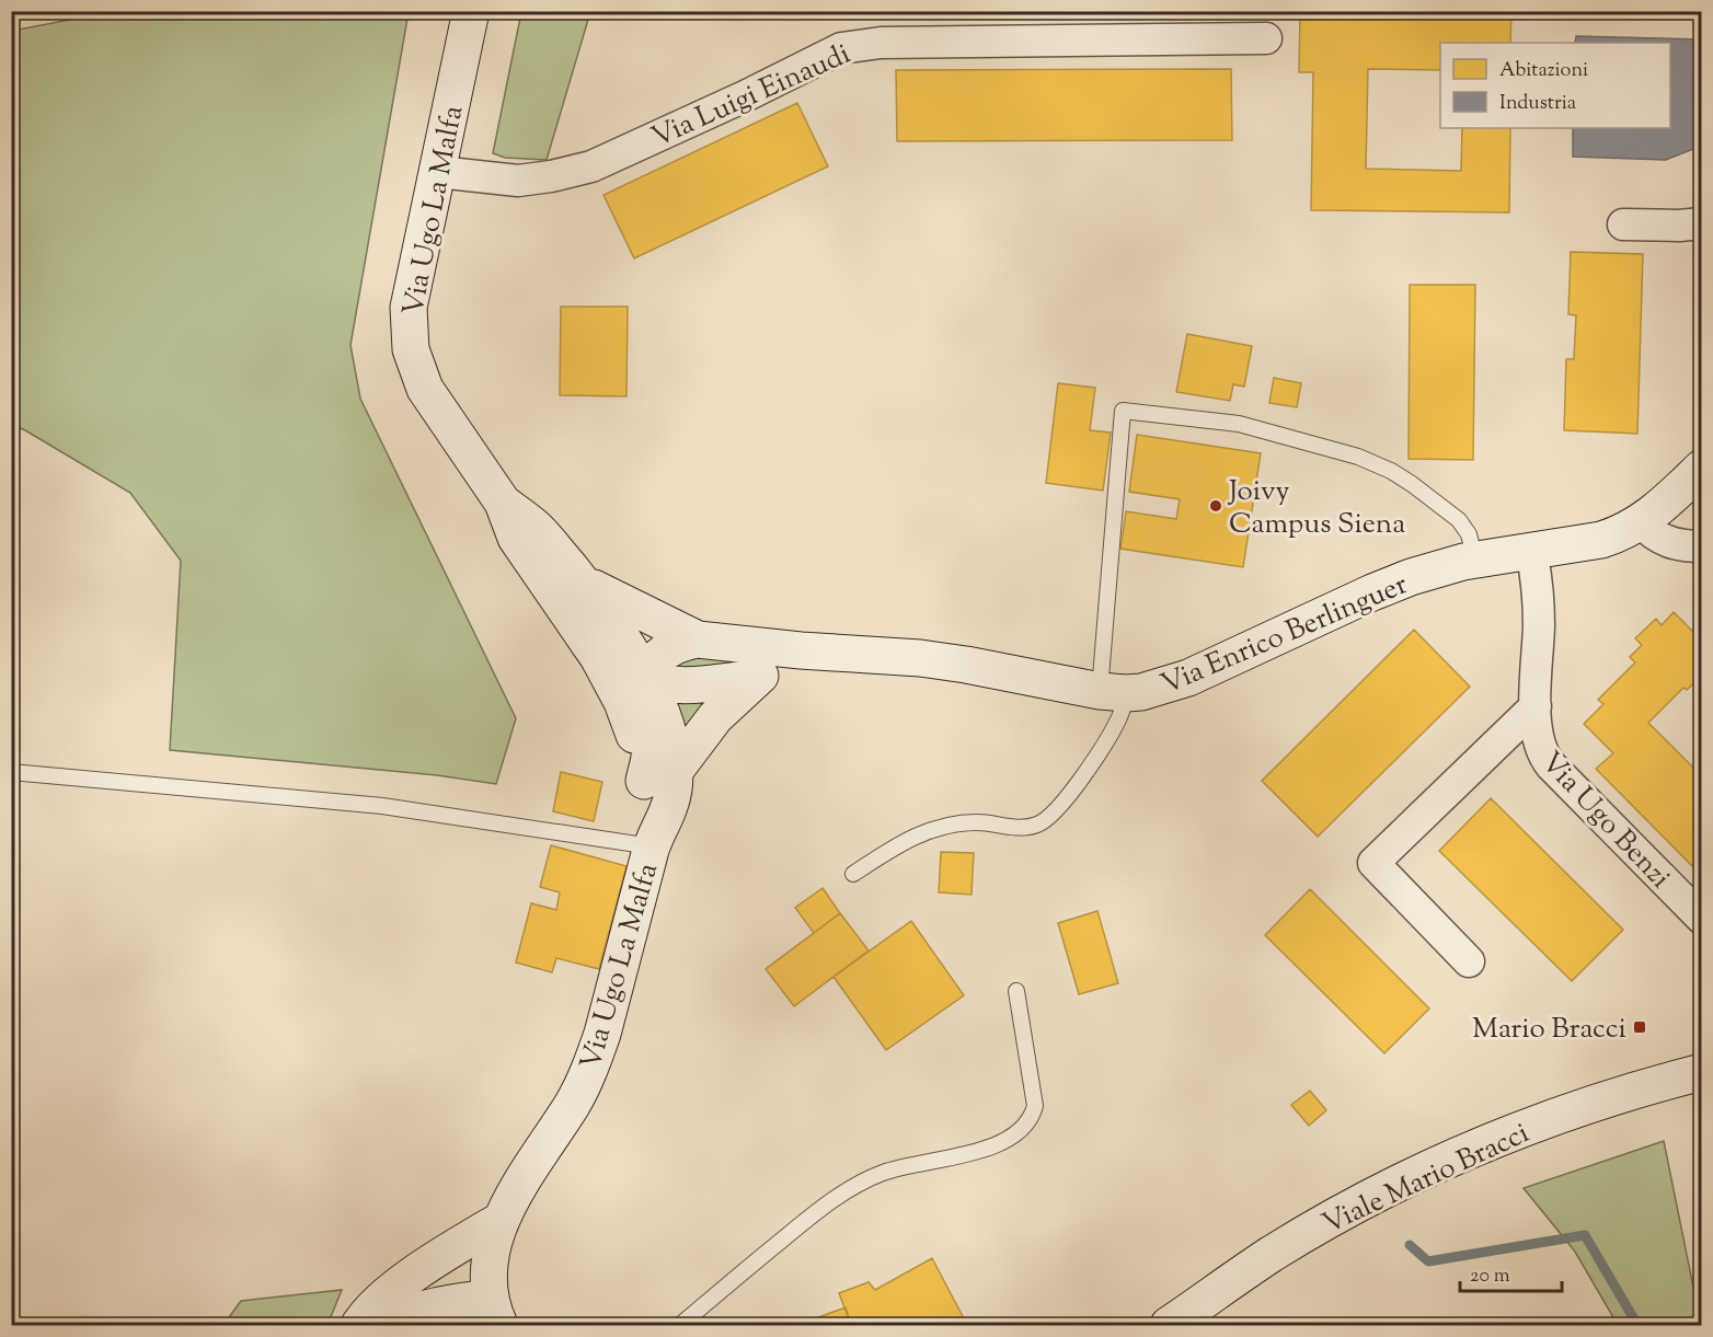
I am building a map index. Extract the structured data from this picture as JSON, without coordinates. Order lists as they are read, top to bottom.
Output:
{
  "streets": {
    "street": [
      "Via Luigi Einaudi",
      "Via Ugo La Malfa",
      "Via Enrico Berlinguer",
      "Via Ugo Benzi",
      "Viale Mario Bracci"
    ]
  },
  "crossings": [
    ["Via Luigi Einaudi", "Via Ugo La Malfa"],
    ["Via Ugo La Malfa", "Via Enrico Berlinguer"],
    ["Via Enrico Berlinguer", "Via Ugo Benzi"]
  ],
  "places": {
    "other": ["Joivy Campus Siena"],
    "transit": ["Mario Bracci"]
  },
  "legend": ["Abitazioni", "Industria"],
  "scale_bar": "20 m"
}
